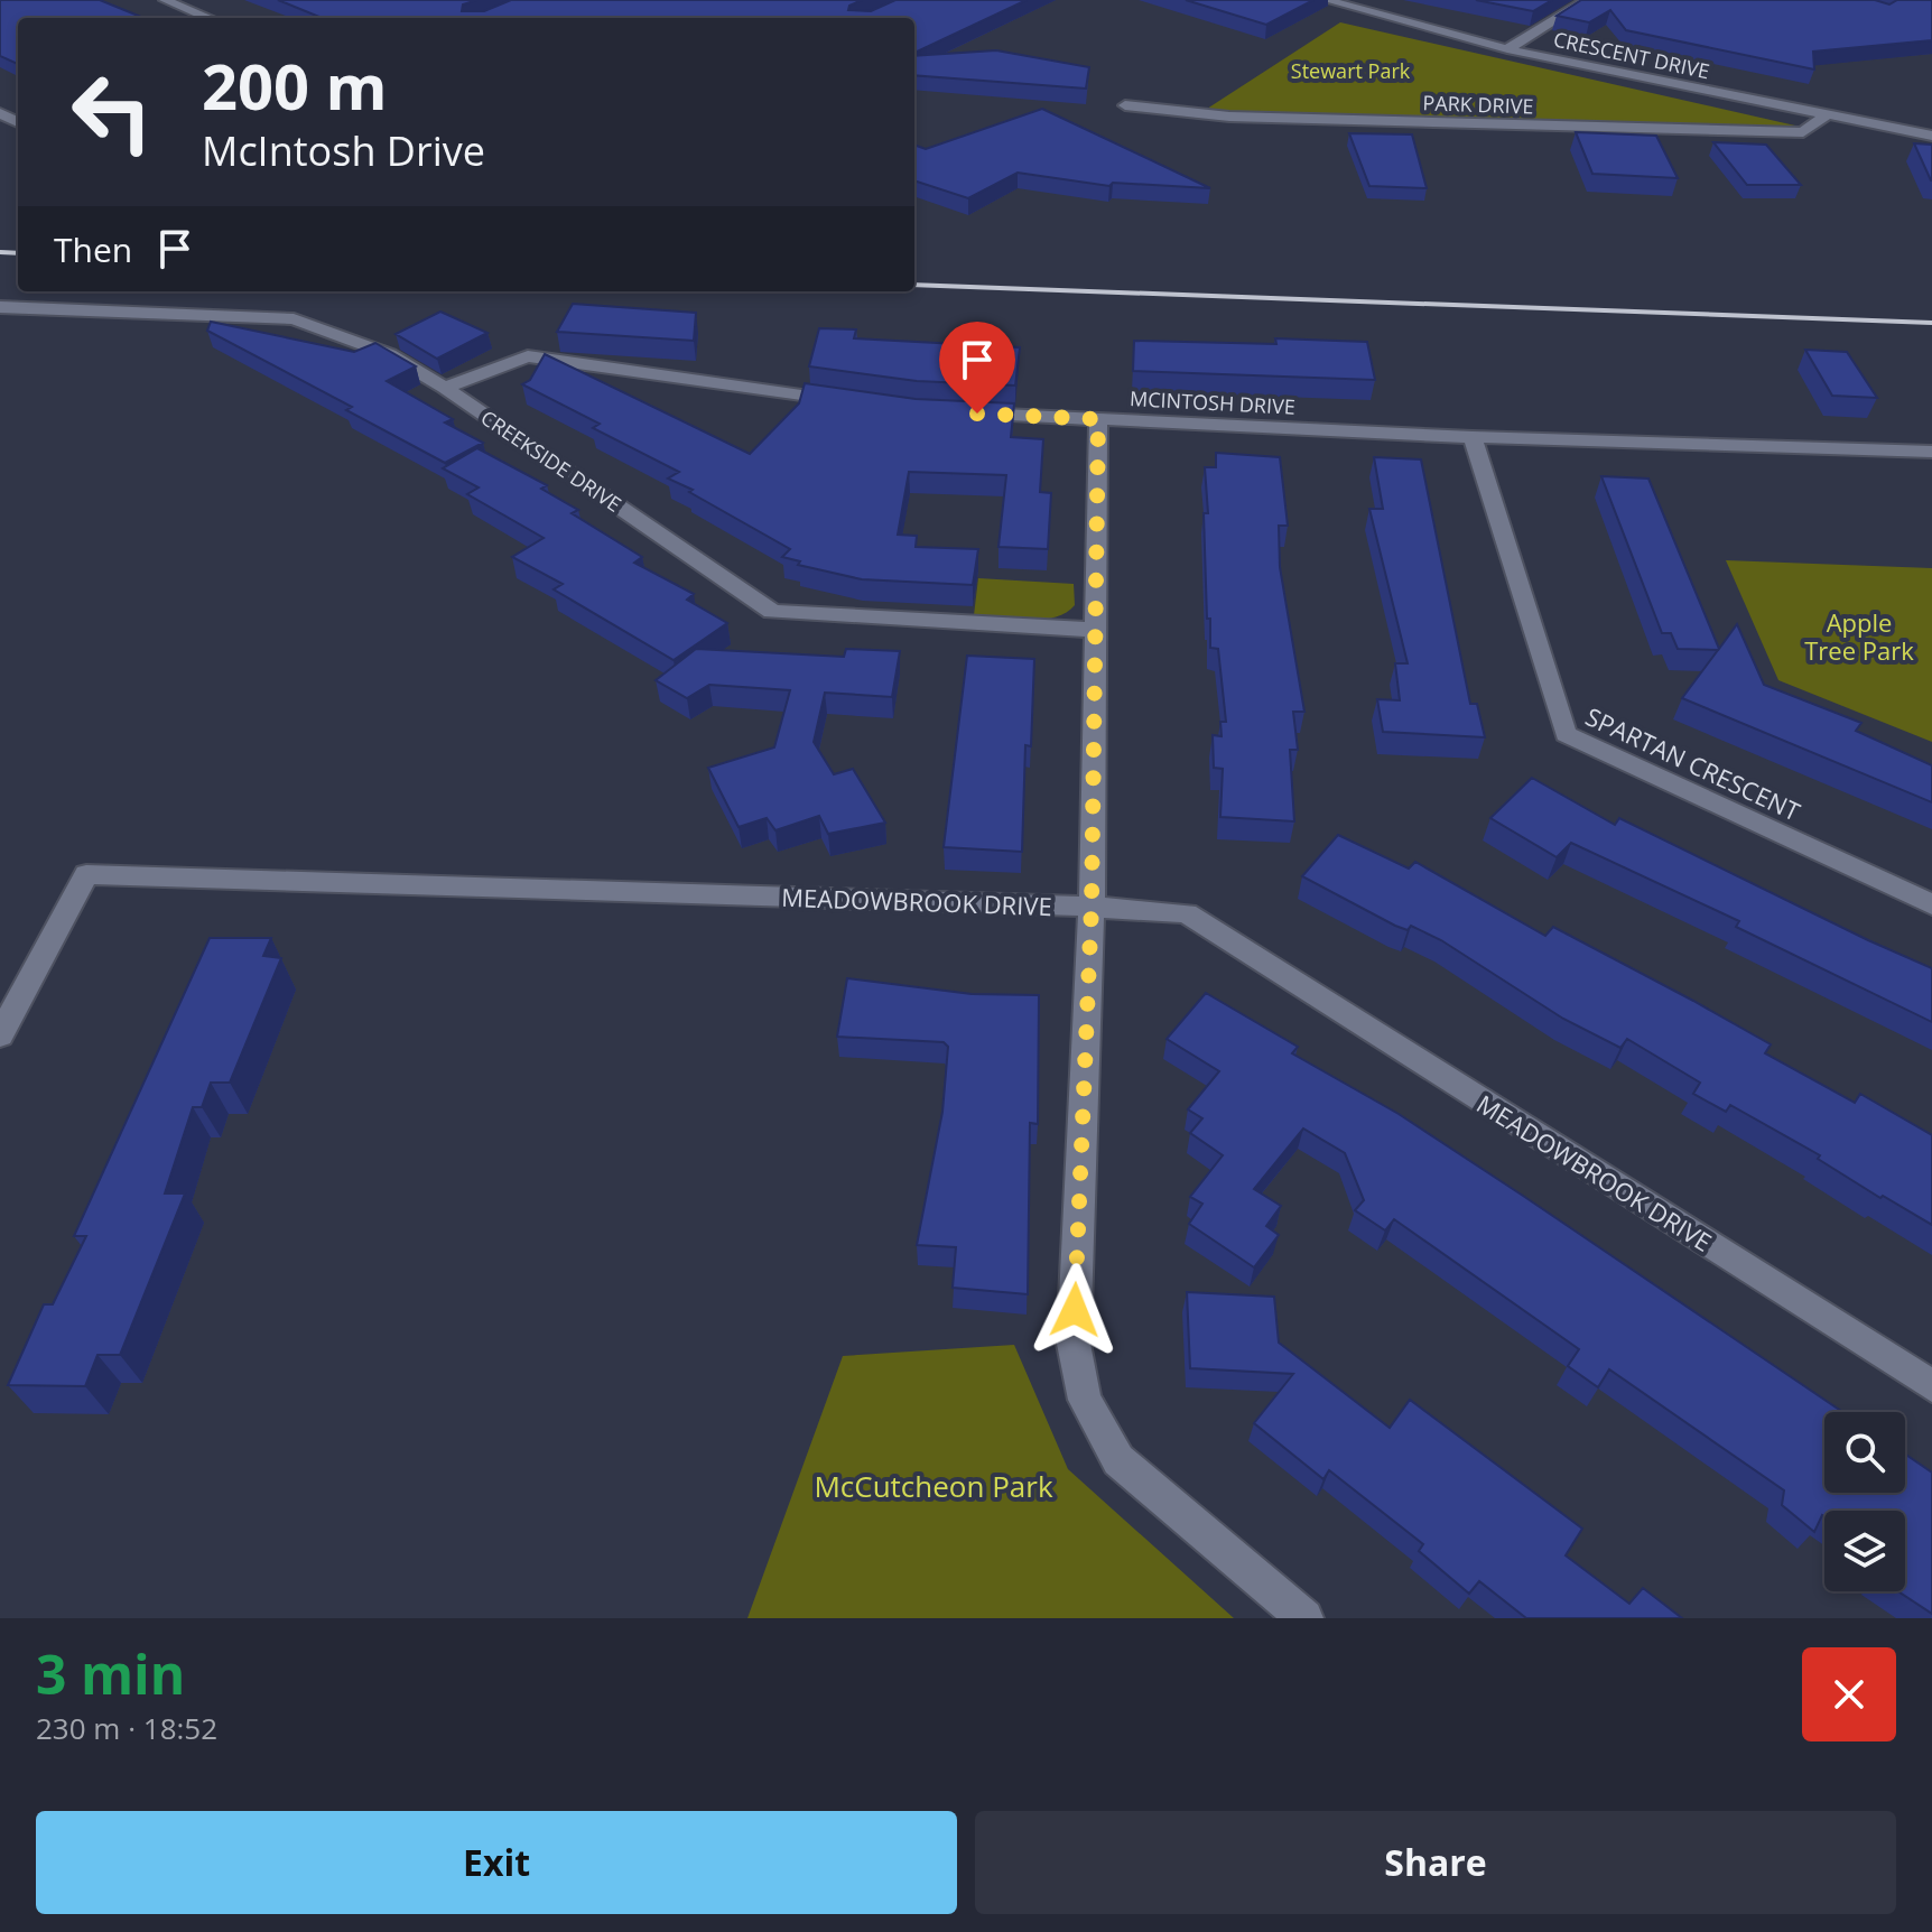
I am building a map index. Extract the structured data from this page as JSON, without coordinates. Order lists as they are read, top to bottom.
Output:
{
  "streets": {
    "street": [
      "CRESCENT DRIVE",
      "PARK DRIVE",
      "MCINTOSH DRIVE",
      "CREEKSIDE DRIVE",
      "SPARTAN CRESCENT",
      "MEADOWBROOK DRIVE"
    ]
  },
  "crossings": [
    ["CRESCENT DRIVE", "PARK DRIVE"],
    ["MCINTOSH DRIVE", "SPARTAN CRESCENT"]
  ],
  "parks": ["Stewart Park", "Apple Tree Park", "McCutcheon Park"],
  "page": {
    "turn": ["200 m", "McIntosh Drive"],
    "then": "Then",
    "heading": ["3 min", "230 m · 18:52"],
    "buttons": ["Exit", "Share"]
  }
}
